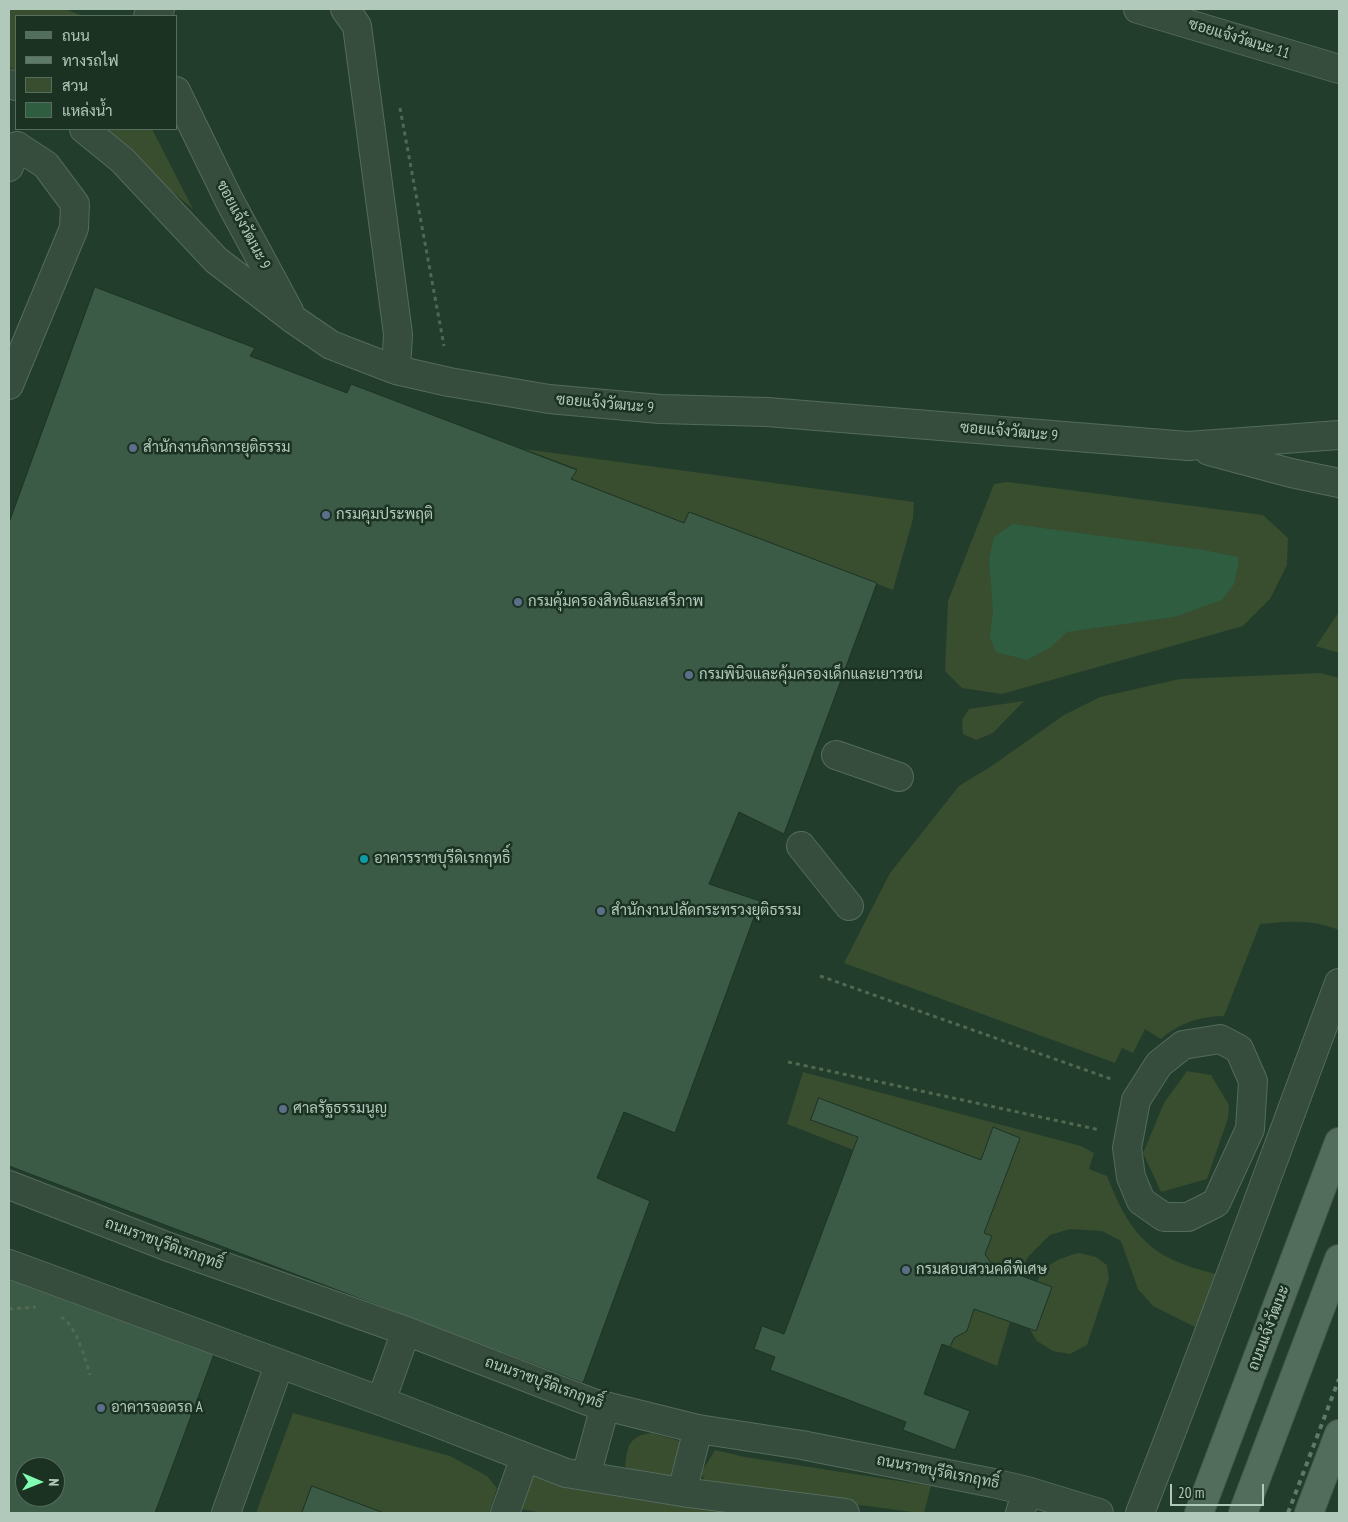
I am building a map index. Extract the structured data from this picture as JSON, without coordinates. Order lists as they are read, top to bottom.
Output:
{
  "streets": {
    "main road": ["ถนนแจ้งวัฒนะ"],
    "street": ["ซอยแจ้งวัฒนะ 11", "ซอยแจ้งวัฒนะ 9", "ถนนราชบุรีดิเรกฤทธิ์"]
  },
  "places": [
    "สำนักงานกิจการยุติธรรม",
    "กรมคุมประพฤติ",
    "กรมคุ้มครองสิทธิและเสรีภาพ",
    "กรมพินิจและคุ้มครองเด็กและเยาวชน",
    "อาคารราชบุรีดิเรกฤทธิ์",
    "สำนักงานปลัดกระทรวงยุติธรรม",
    "ศาลรัฐธรรมนูญ",
    "กรมสอบสวนคดีพิเศษ",
    "อาคารจอดรถ A"
  ],
  "legend": [
    "ถนน",
    "ทางรถไฟ",
    "สวน",
    "แหล่งน้ำ"
  ],
  "scale_bar": "20 m",
  "north": "right"
}
